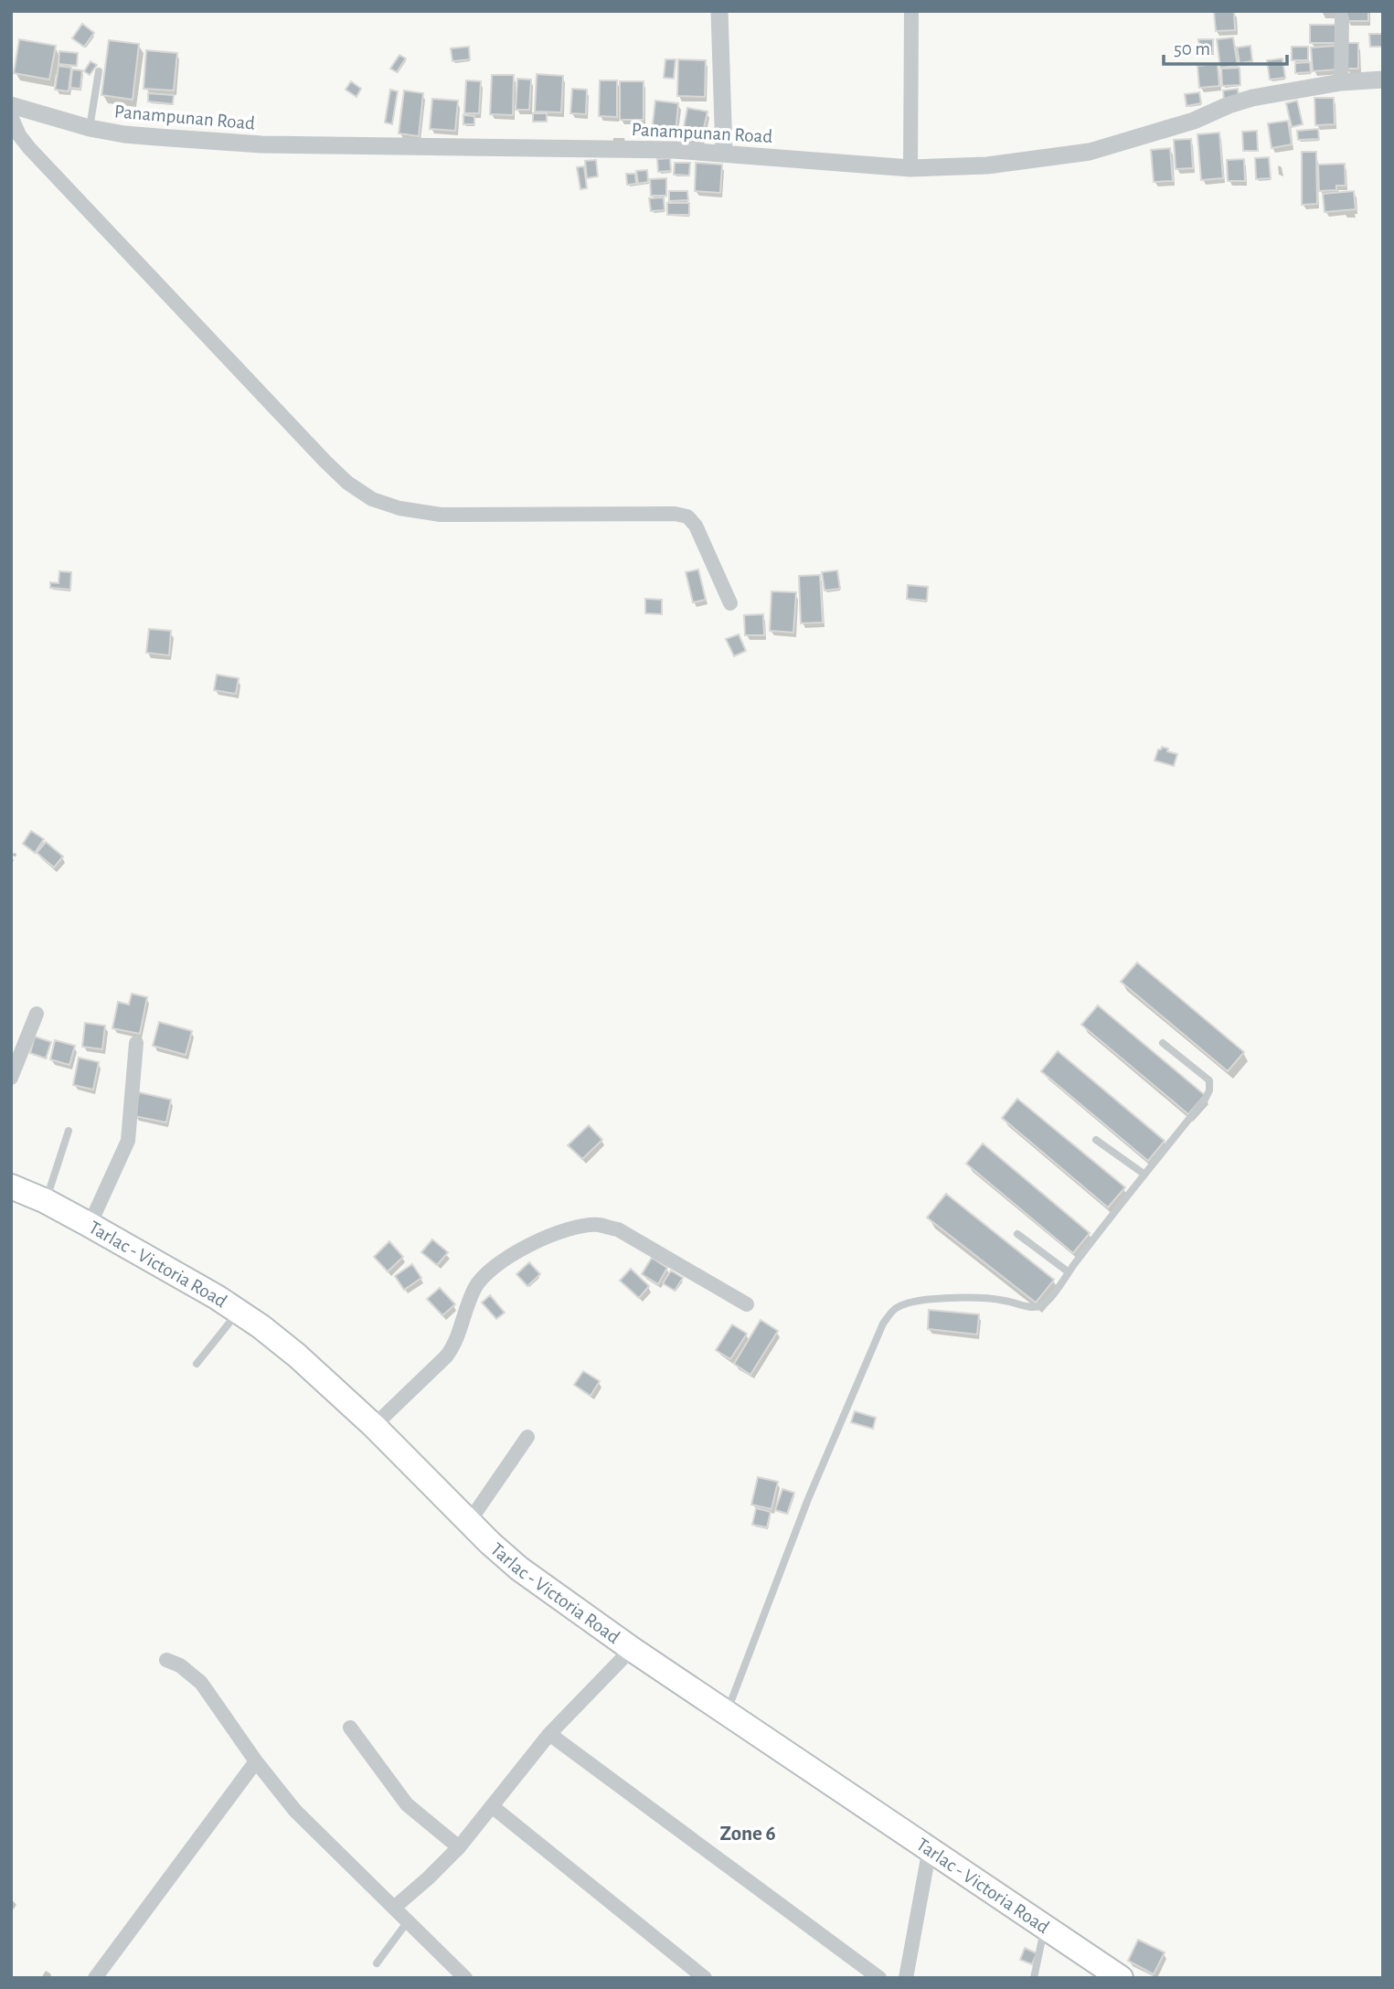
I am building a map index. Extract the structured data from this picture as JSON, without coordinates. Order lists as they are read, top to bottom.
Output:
{
  "streets": {
    "main road": ["Tarlac - Victoria Road"],
    "street": ["Panampunan Road"]
  },
  "districts": ["Zone 6"],
  "scale_bar": "50 m"
}
